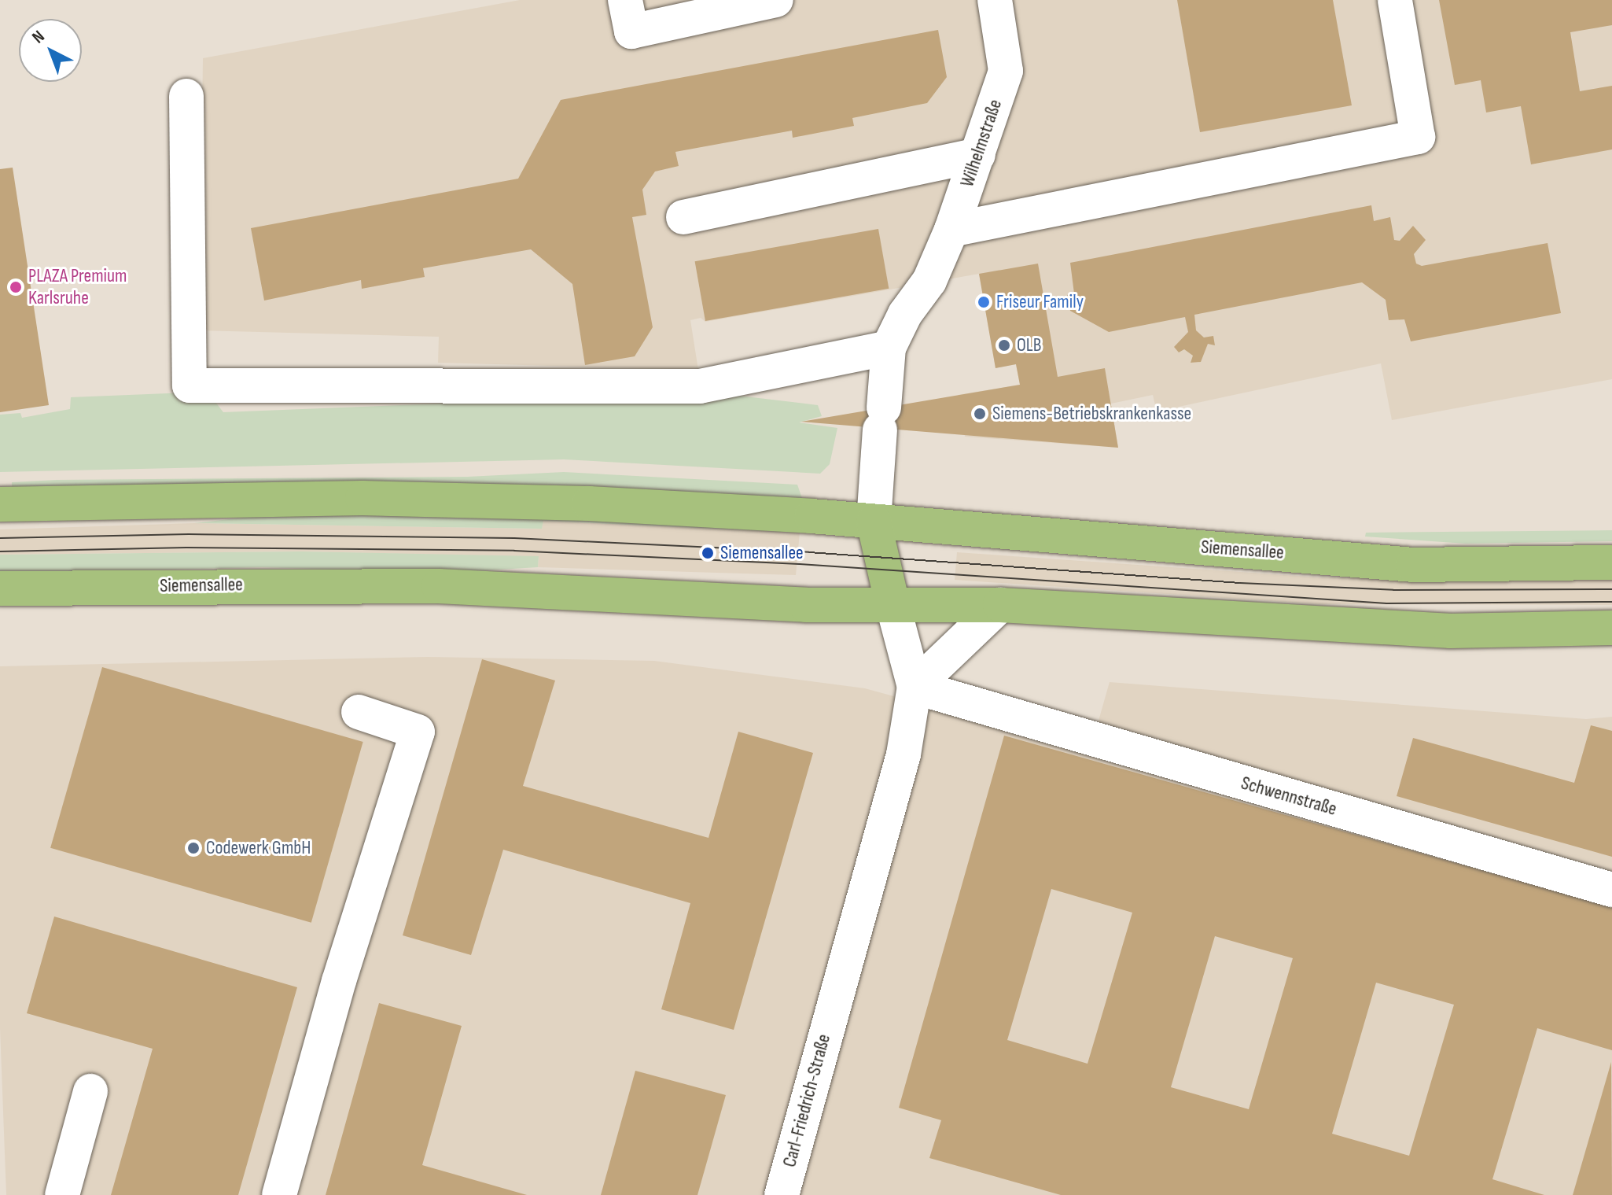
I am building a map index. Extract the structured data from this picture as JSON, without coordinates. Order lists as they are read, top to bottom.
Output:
{
  "streets": {
    "main road": ["Siemensallee"],
    "lane": ["Wilhelmstraße", "Schwennstraße", "Carl-Friedrich-Straße"]
  },
  "crossings": [
    ["Schwennstraße", "Carl-Friedrich-Straße"]
  ],
  "places": [
    "PLAZA Premium Karlsruhe",
    "Friseur Family",
    "OLB",
    "Siemens-Betriebskrankenkasse",
    "Siemensallee",
    "Codewerk GmbH"
  ],
  "north": "top left"
}
